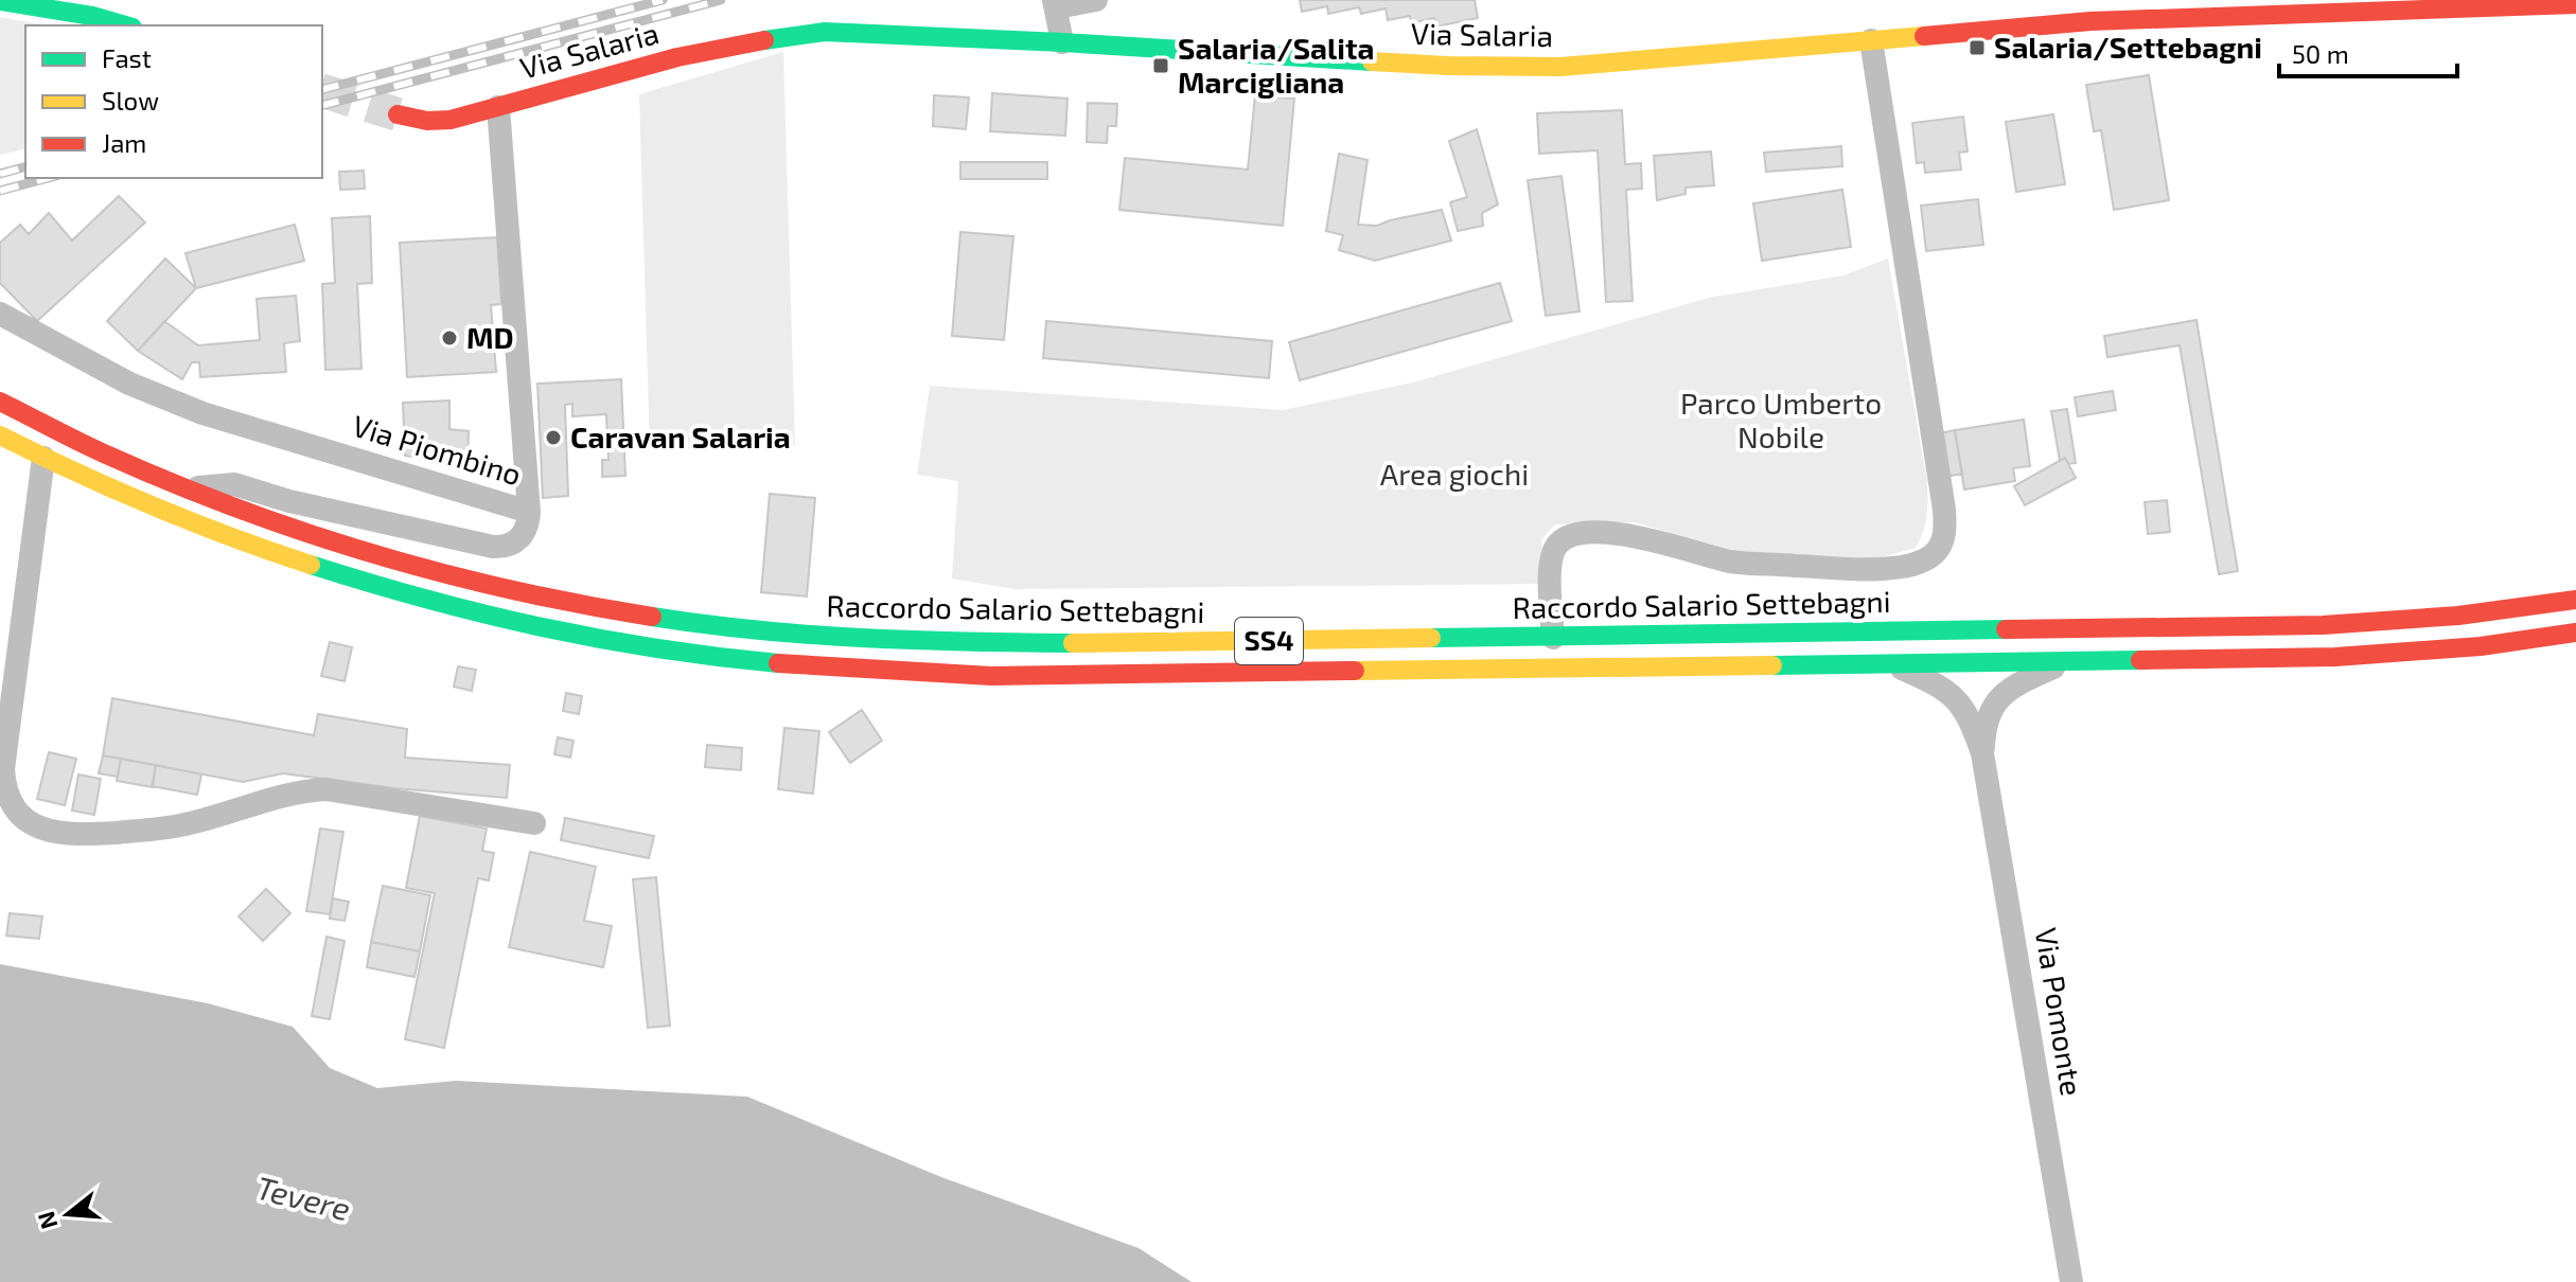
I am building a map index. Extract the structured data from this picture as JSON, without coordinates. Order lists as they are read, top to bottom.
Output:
{
  "streets": {
    "main road": ["Via Salaria", "Raccordo Salario Settebagni", "SS4"],
    "street": ["Via Piombino", "Via Pomonte"]
  },
  "crossings": [
    ["Via Salaria", "Via Piombino"],
    ["Raccordo Salario Settebagni", "Via Pomonte"]
  ],
  "water": ["Tevere"],
  "parks": ["Parco Umberto Nobile", "Area giochi"],
  "places": {
    "transit": ["Salaria/Settebagni", "Salaria/Salita Marcigliana"],
    "other": ["MD", "Caravan Salaria"]
  },
  "legend": ["Fast", "Slow", "Jam"],
  "scale_bar": "50 m",
  "north": "left"
}
